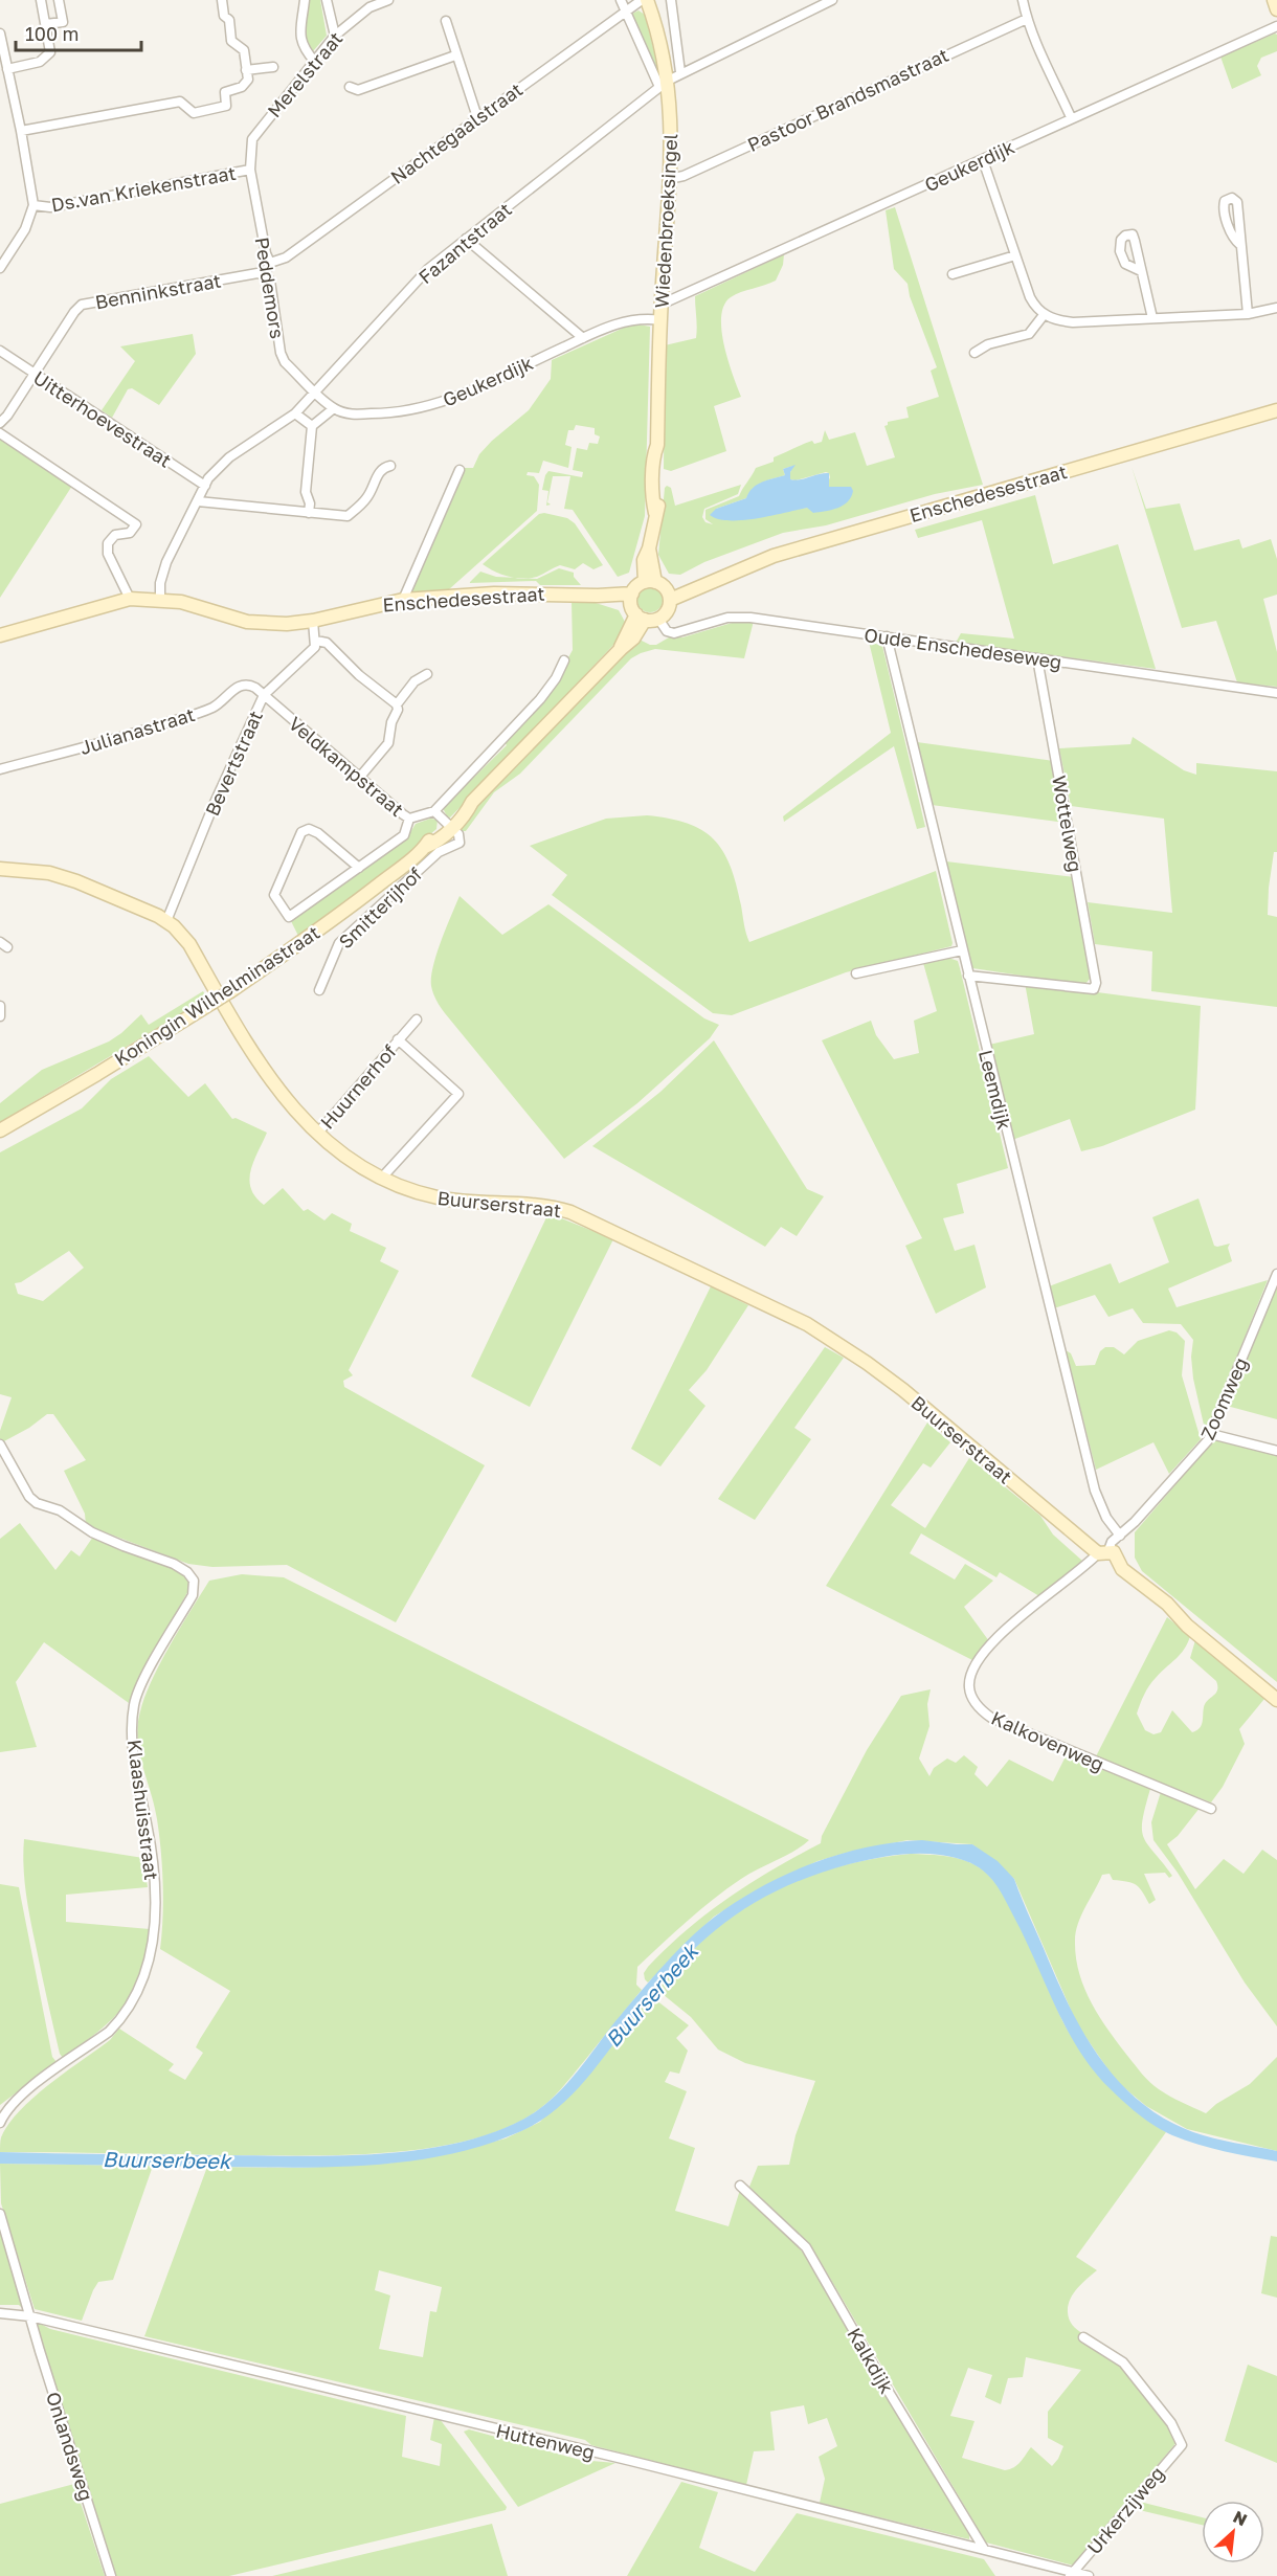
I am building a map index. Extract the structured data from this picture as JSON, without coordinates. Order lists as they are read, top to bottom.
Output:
{
  "streets": {
    "main road": [
      "Wiedenbroeksingel",
      "Enschedesestraat",
      "Koningin Wilhelminastraat",
      "Buurserstraat"
    ],
    "street": [
      "Merelstraat",
      "Pastoor Brandsmastraat",
      "Nachtegaalstraat",
      "Geukerdijk",
      "Ds.van Kriekenstraat",
      "Fazantstraat",
      "Peddemors",
      "Benninkstraat",
      "Uitterhoevestraat",
      "Oude Enschedeseweg",
      "Julianastraat",
      "Bevertstraat",
      "Veldkampstraat",
      "Wottelweg",
      "Smitterijhof",
      "Huurnerhof",
      "Leemdijk",
      "Zoomweg",
      "Kalkovenweg",
      "Klaashuisstraat",
      "Kalkdijk",
      "Huttenweg",
      "Onlandsweg",
      "Urkerzijweg"
    ]
  },
  "crossings": [
    ["Merelstraat", "Ds.van Kriekenstraat"],
    ["Merelstraat", "Peddemors"],
    ["Pastoor Brandsmastraat", "Wiedenbroeksingel"],
    ["Nachtegaalstraat", "Wiedenbroeksingel"],
    ["Nachtegaalstraat", "Peddemors"],
    ["Geukerdijk", "Wiedenbroeksingel"],
    ["Ds.van Kriekenstraat", "Peddemors"],
    ["Wiedenbroeksingel", "Fazantstraat"],
    ["Wiedenbroeksingel", "Enschedesestraat"],
    ["Wiedenbroeksingel", "Oude Enschedeseweg"],
    ["Wiedenbroeksingel", "Koningin Wilhelminastraat"],
    ["Fazantstraat", "Peddemors"],
    ["Fazantstraat", "Uitterhoevestraat"],
    ["Fazantstraat", "Enschedesestraat"],
    ["Peddemors", "Benninkstraat"],
    ["Benninkstraat", "Uitterhoevestraat"],
    ["Enschedesestraat", "Oude Enschedeseweg"],
    ["Enschedesestraat", "Koningin Wilhelminastraat"],
    ["Oude Enschedeseweg", "Wottelweg"],
    ["Oude Enschedeseweg", "Koningin Wilhelminastraat"],
    ["Oude Enschedeseweg", "Leemdijk"],
    ["Julianastraat", "Bevertstraat"],
    ["Julianastraat", "Veldkampstraat"],
    ["Bevertstraat", "Veldkampstraat"],
    ["Bevertstraat", "Buurserstraat"],
    ["Veldkampstraat", "Smitterijhof"],
    ["Veldkampstraat", "Koningin Wilhelminastraat"],
    ["Wottelweg", "Leemdijk"],
    ["Smitterijhof", "Koningin Wilhelminastraat"],
    ["Huurnerhof", "Buurserstraat"],
    ["Leemdijk", "Zoomweg"],
    ["Buurserstraat", "Zoomweg"],
    ["Buurserstraat", "Kalkovenweg"],
    ["Zoomweg", "Kalkovenweg"],
    ["Kalkdijk", "Huttenweg"],
    ["Huttenweg", "Onlandsweg"],
    ["Huttenweg", "Urkerzijweg"]
  ],
  "water": ["Buurserbeek"],
  "scale_bar": "100 m",
  "north": "top right"
}
